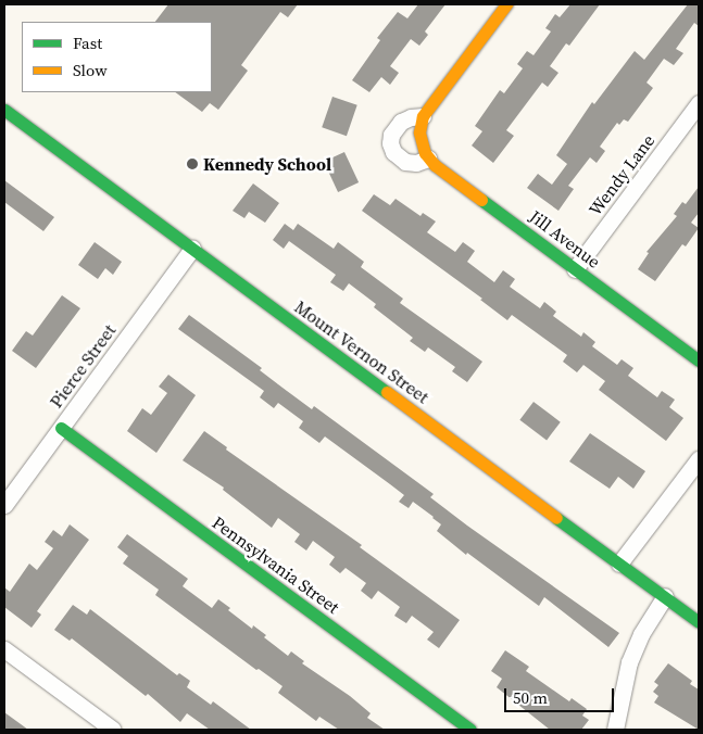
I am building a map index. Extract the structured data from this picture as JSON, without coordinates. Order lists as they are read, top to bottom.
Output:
{
  "streets": {
    "street": [
      "Wendy Lane",
      "Jill Avenue",
      "Mount Vernon Street",
      "Pierce Street",
      "Pennsylvania Street"
    ]
  },
  "crossings": [
    ["Wendy Lane", "Jill Avenue"],
    ["Mount Vernon Street", "Pierce Street"],
    ["Pierce Street", "Pennsylvania Street"]
  ],
  "places": ["Kennedy School"],
  "legend": ["Fast", "Slow"],
  "scale_bar": "50 m"
}
